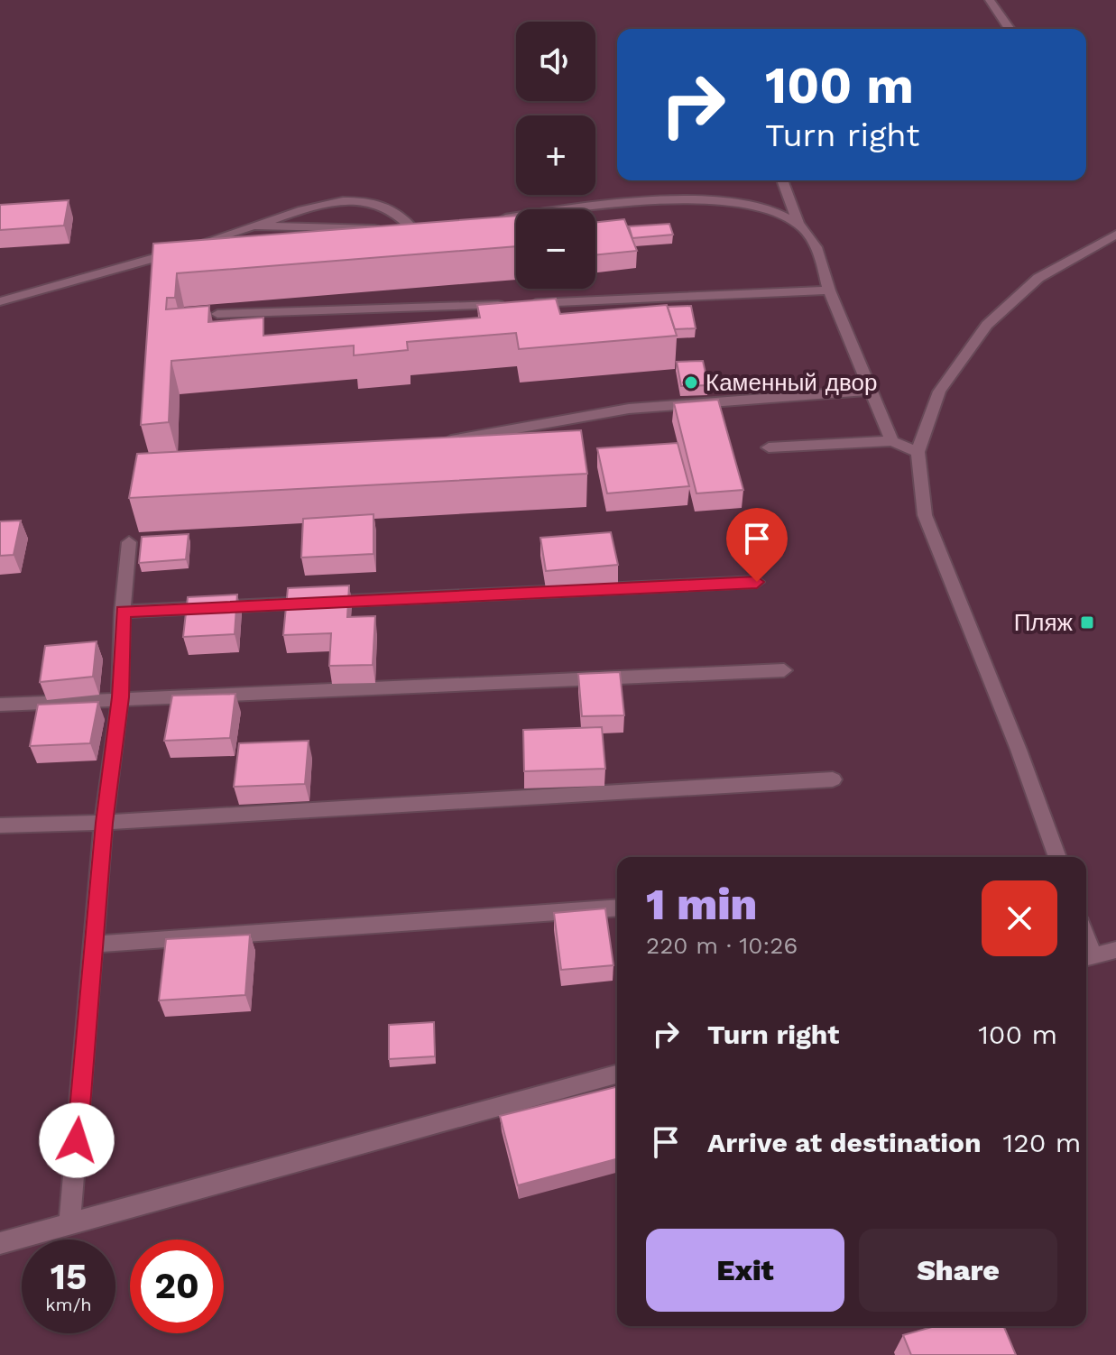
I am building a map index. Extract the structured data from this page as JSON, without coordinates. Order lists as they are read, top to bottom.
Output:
{
  "places": {
    "other": ["Каменный двор"],
    "transit": ["Пляж"]
  },
  "page": {
    "map_buttons": ["+", "−"],
    "turn": ["100 m", "Turn right"],
    "heading": ["1 min", "220 m · 10:26"],
    "list": [
      {
        "name": "Turn right",
        "value": "100 m"
      },
      {
        "name": "Arrive at destination",
        "value": "120 m"
      }
    ],
    "buttons": ["Exit", "Share"],
    "speed": "15 km/h",
    "limit": "20"
  }
}
